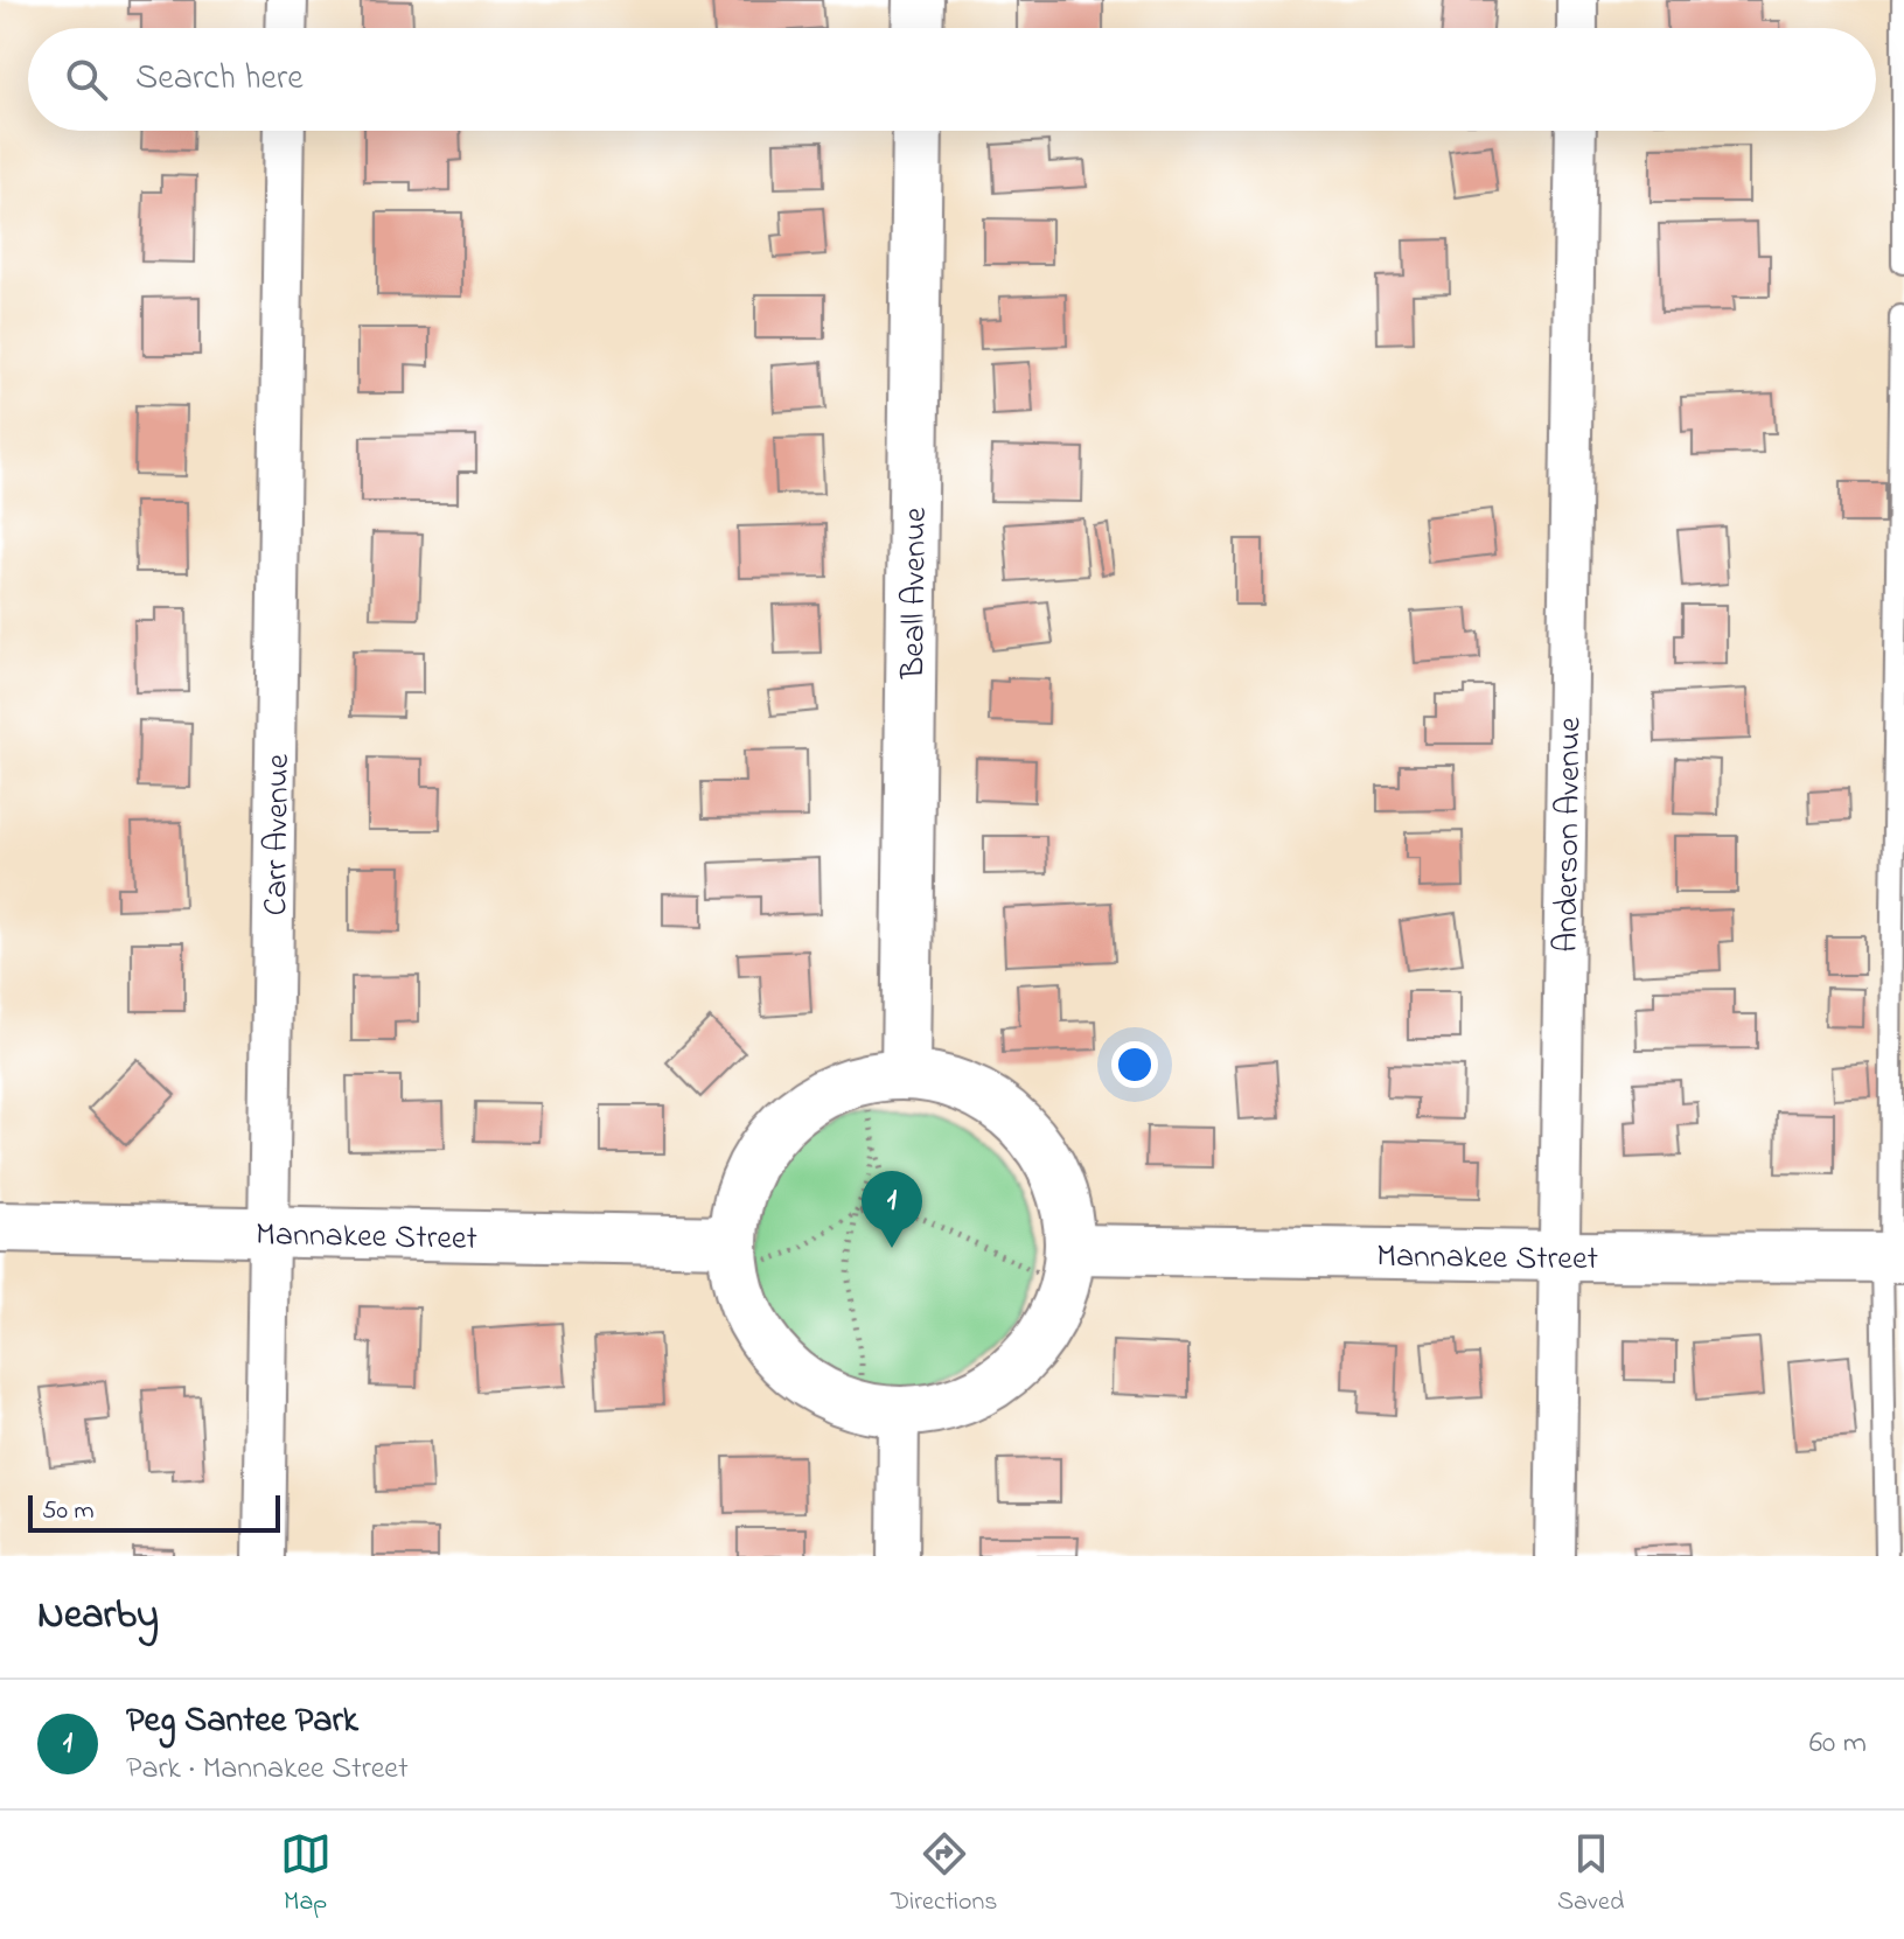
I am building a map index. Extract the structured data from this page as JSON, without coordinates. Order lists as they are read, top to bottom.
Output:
{
  "streets": {
    "street": [
      "Beall Avenue",
      "Anderson Avenue",
      "Carr Avenue",
      "Mannakee Street"
    ]
  },
  "crossings": [
    ["Anderson Avenue", "Mannakee Street"],
    ["Carr Avenue", "Mannakee Street"]
  ],
  "scale_bar": "50 m",
  "page": {
    "search": "Search here",
    "pins": "1",
    "scale": "50 m",
    "heading": "Nearby",
    "list": [
      {
        "mark": "1",
        "name": "Peg Santee Park",
        "note": "Park · Mannakee Street",
        "value": "60 m"
      }
    ],
    "nav": ["Map", "Directions", "Saved"]
  }
}
